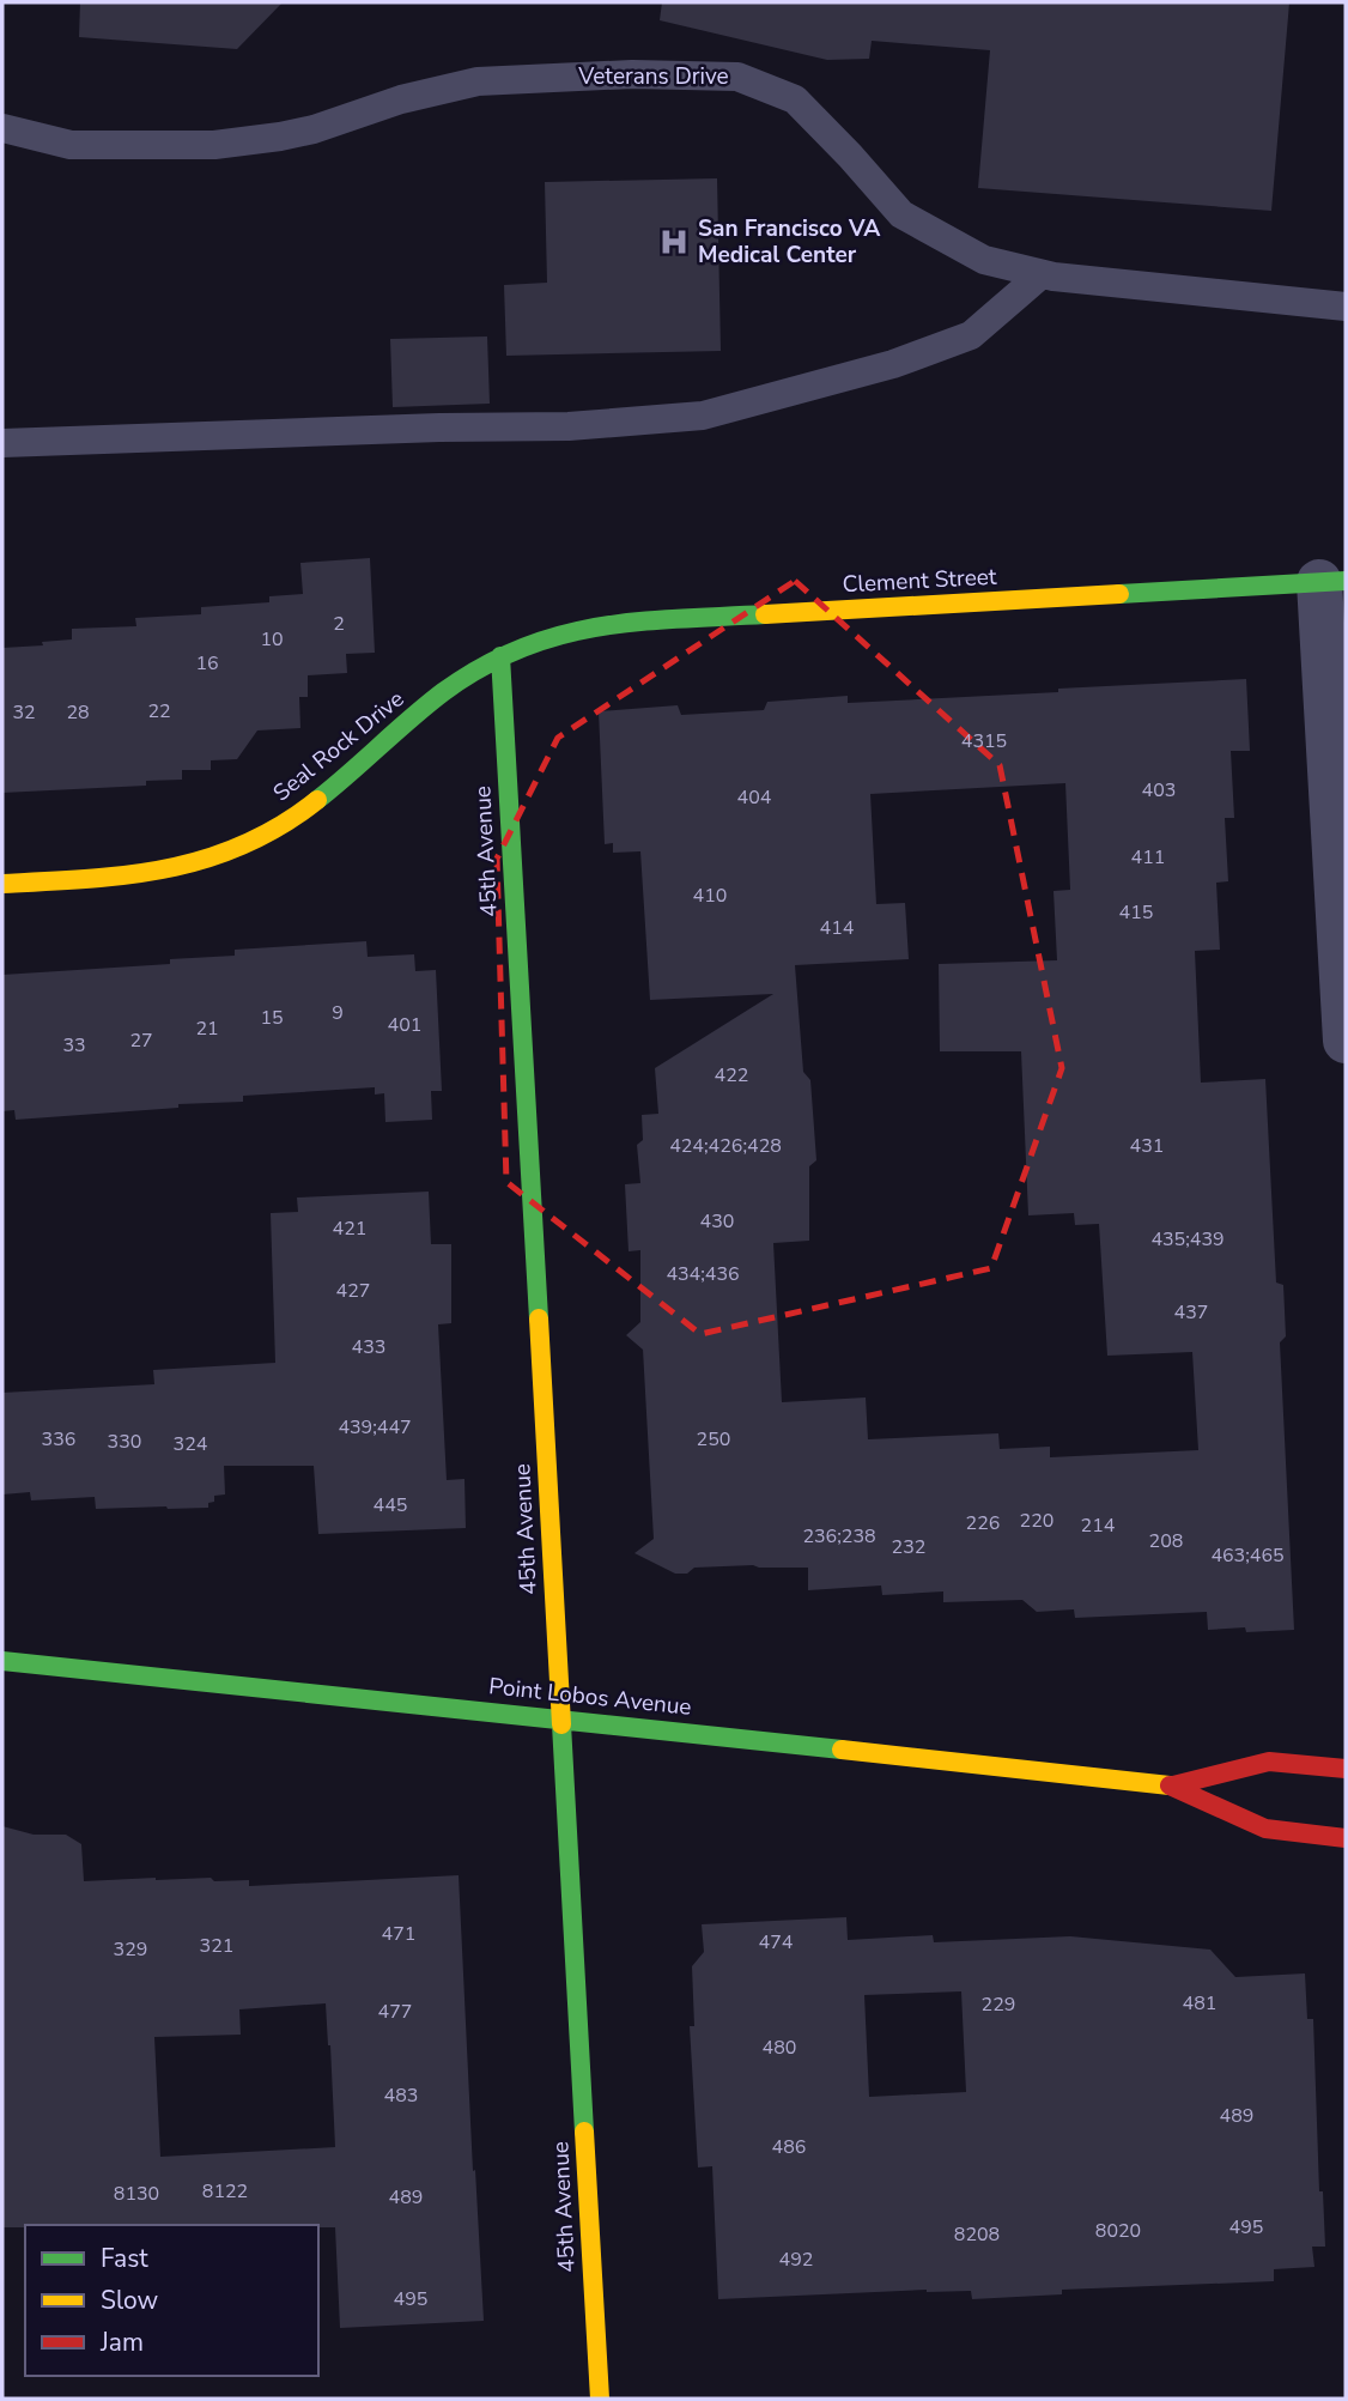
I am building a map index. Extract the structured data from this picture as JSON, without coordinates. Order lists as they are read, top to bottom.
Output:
{
  "streets": {
    "street": [
      "Clement Street",
      "Seal Rock Drive",
      "45th Avenue",
      "Point Lobos Avenue"
    ],
    "lane": ["Veterans Drive"]
  },
  "crossings": [
    ["Clement Street", "Seal Rock Drive"],
    ["Clement Street", "45th Avenue"],
    ["Seal Rock Drive", "45th Avenue"],
    ["45th Avenue", "Point Lobos Avenue"]
  ],
  "places": {
    "hospital": ["San Francisco VA Medical Center"]
  },
  "house_numbers": [
    "2",
    "10",
    "16",
    "22",
    "32",
    "28",
    "4315",
    "403",
    "404",
    "411",
    "410",
    "415",
    "414",
    "9",
    "15",
    "401",
    "21",
    "27",
    "33",
    "422",
    "424;426;428",
    "431",
    "430",
    "421",
    "435;439",
    "434;436",
    "427",
    "437",
    "433",
    "439;447",
    "336",
    "250",
    "330",
    "324",
    "445",
    "220",
    "226",
    "214",
    "236;238",
    "208",
    "232",
    "463;465",
    "471",
    "474",
    "321",
    "329",
    "481",
    "229",
    "477",
    "480",
    "483",
    "489",
    "486",
    "8122",
    "8130",
    "489",
    "495",
    "8020",
    "8208",
    "492",
    "495"
  ],
  "legend": ["Fast", "Slow", "Jam"]
}
